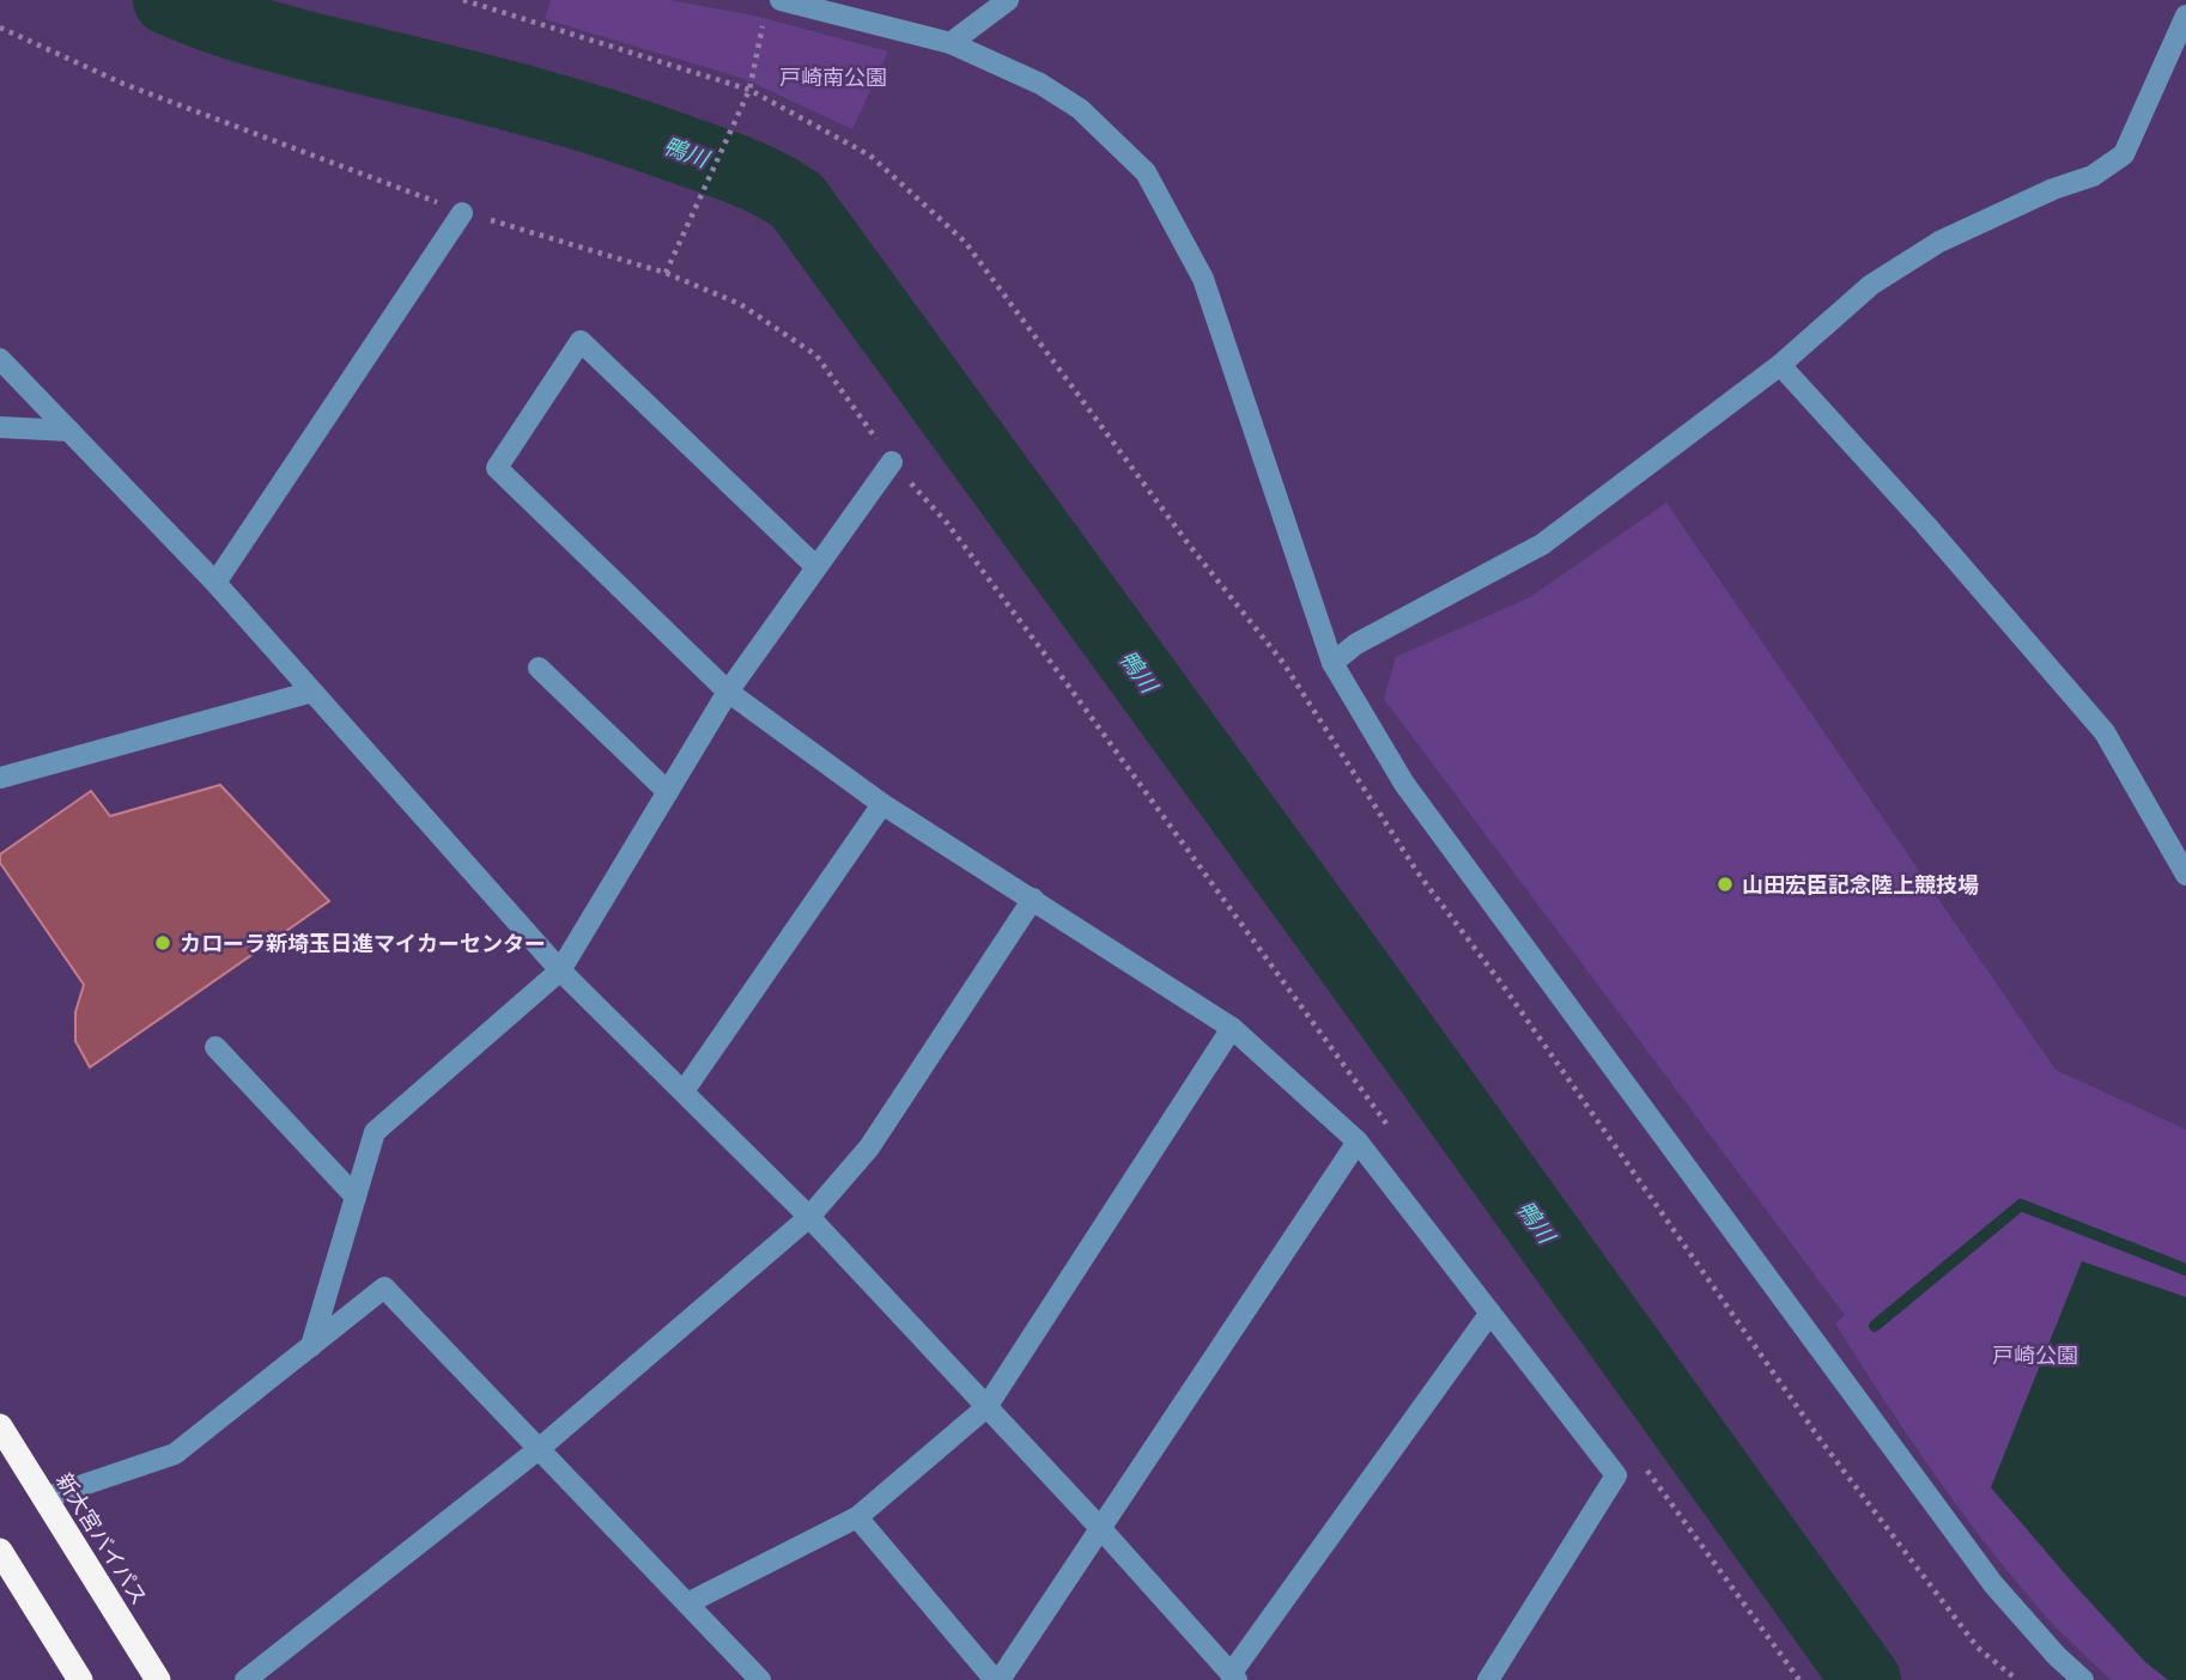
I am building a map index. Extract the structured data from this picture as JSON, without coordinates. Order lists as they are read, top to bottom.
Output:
{
  "streets": {
    "highway": ["新大宮バイパス"]
  },
  "water": ["鴨川"],
  "parks": ["戸崎南公園", "戸崎公園"],
  "places": ["山田宏臣記念陸上競技場", "カローラ新埼玉日進マイカーセンター"]
}
